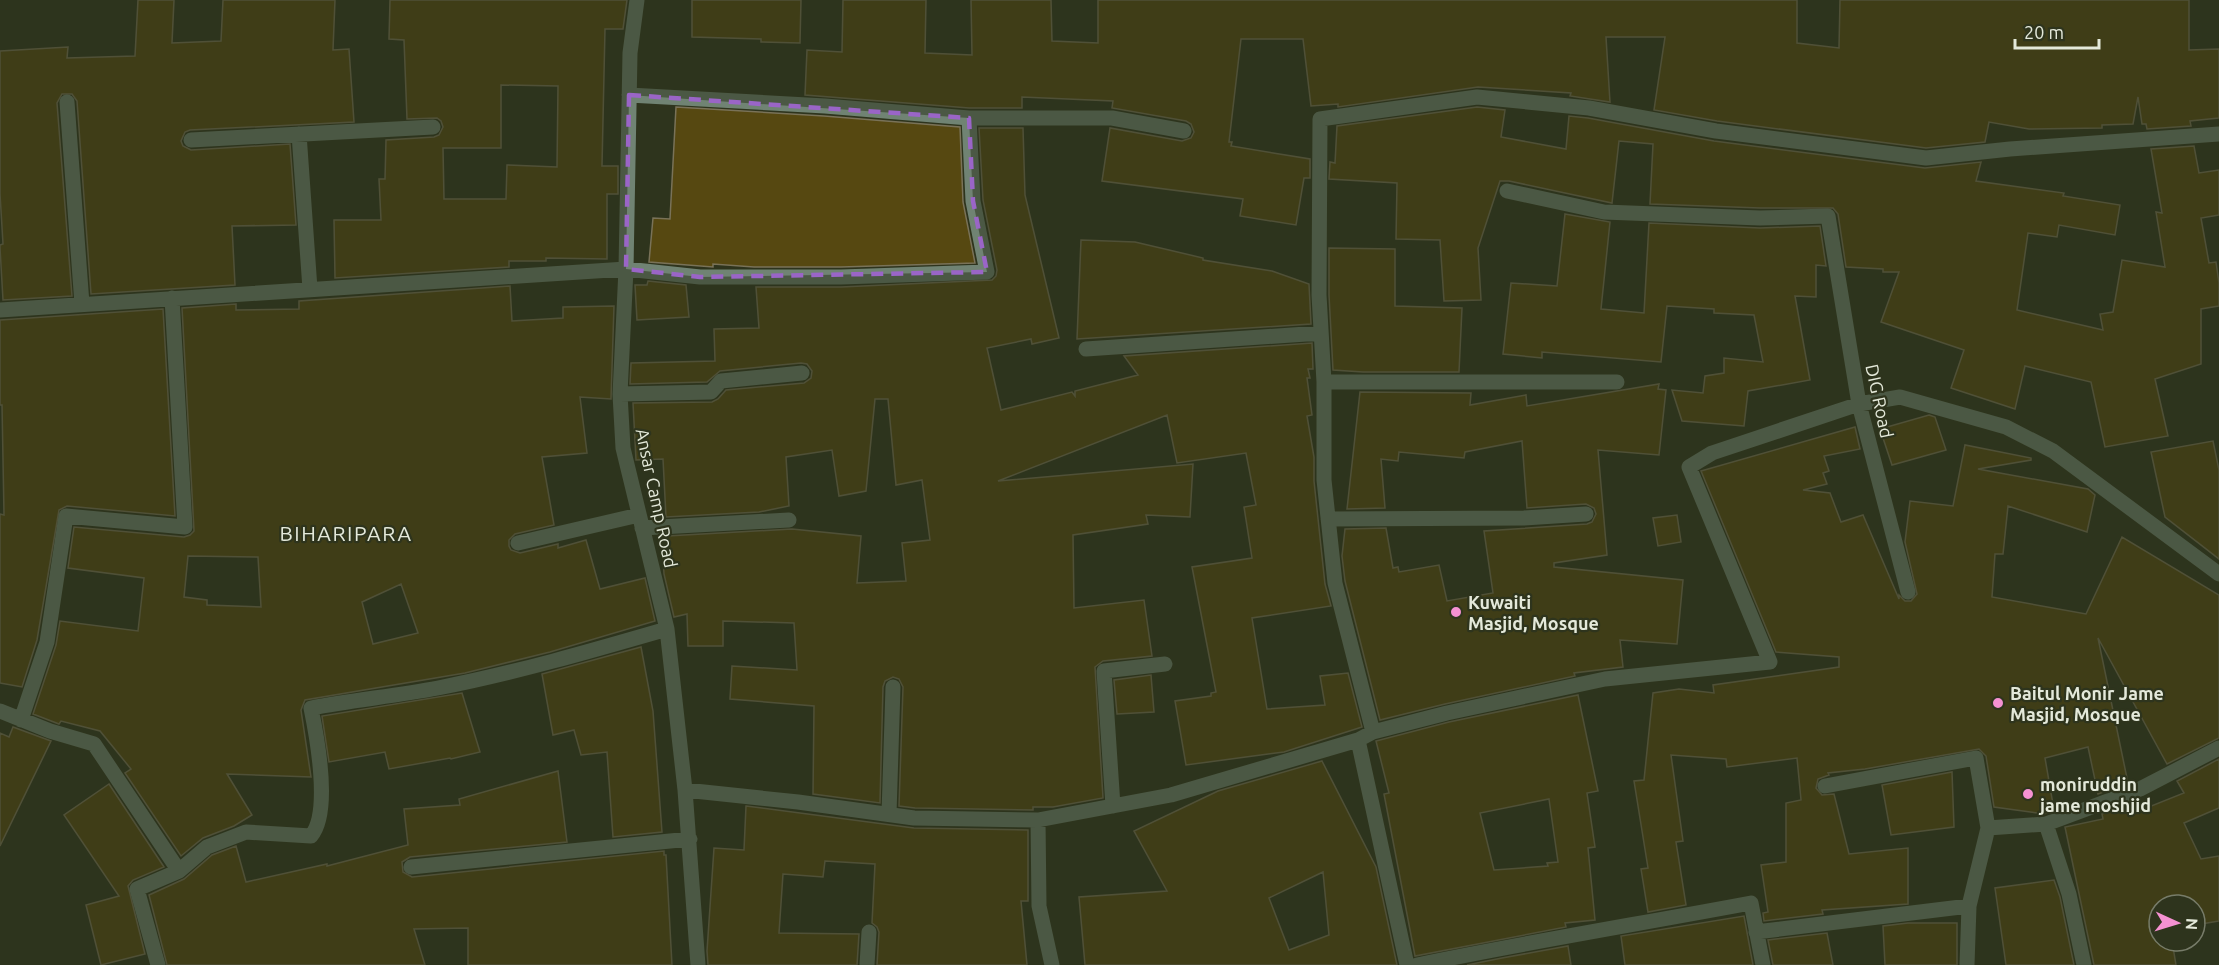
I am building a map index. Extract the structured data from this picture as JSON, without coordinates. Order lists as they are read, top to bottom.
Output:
{
  "streets": {
    "street": ["DIG Road", "Ansar Camp Road"]
  },
  "districts": ["BIHARIPARA"],
  "places": ["Kuwaiti Masjid, Mosque", "Baitul Monir Jame Masjid, Mosque", "moniruddin jame moshjid"],
  "scale_bar": "20 m",
  "north": "right"
}
